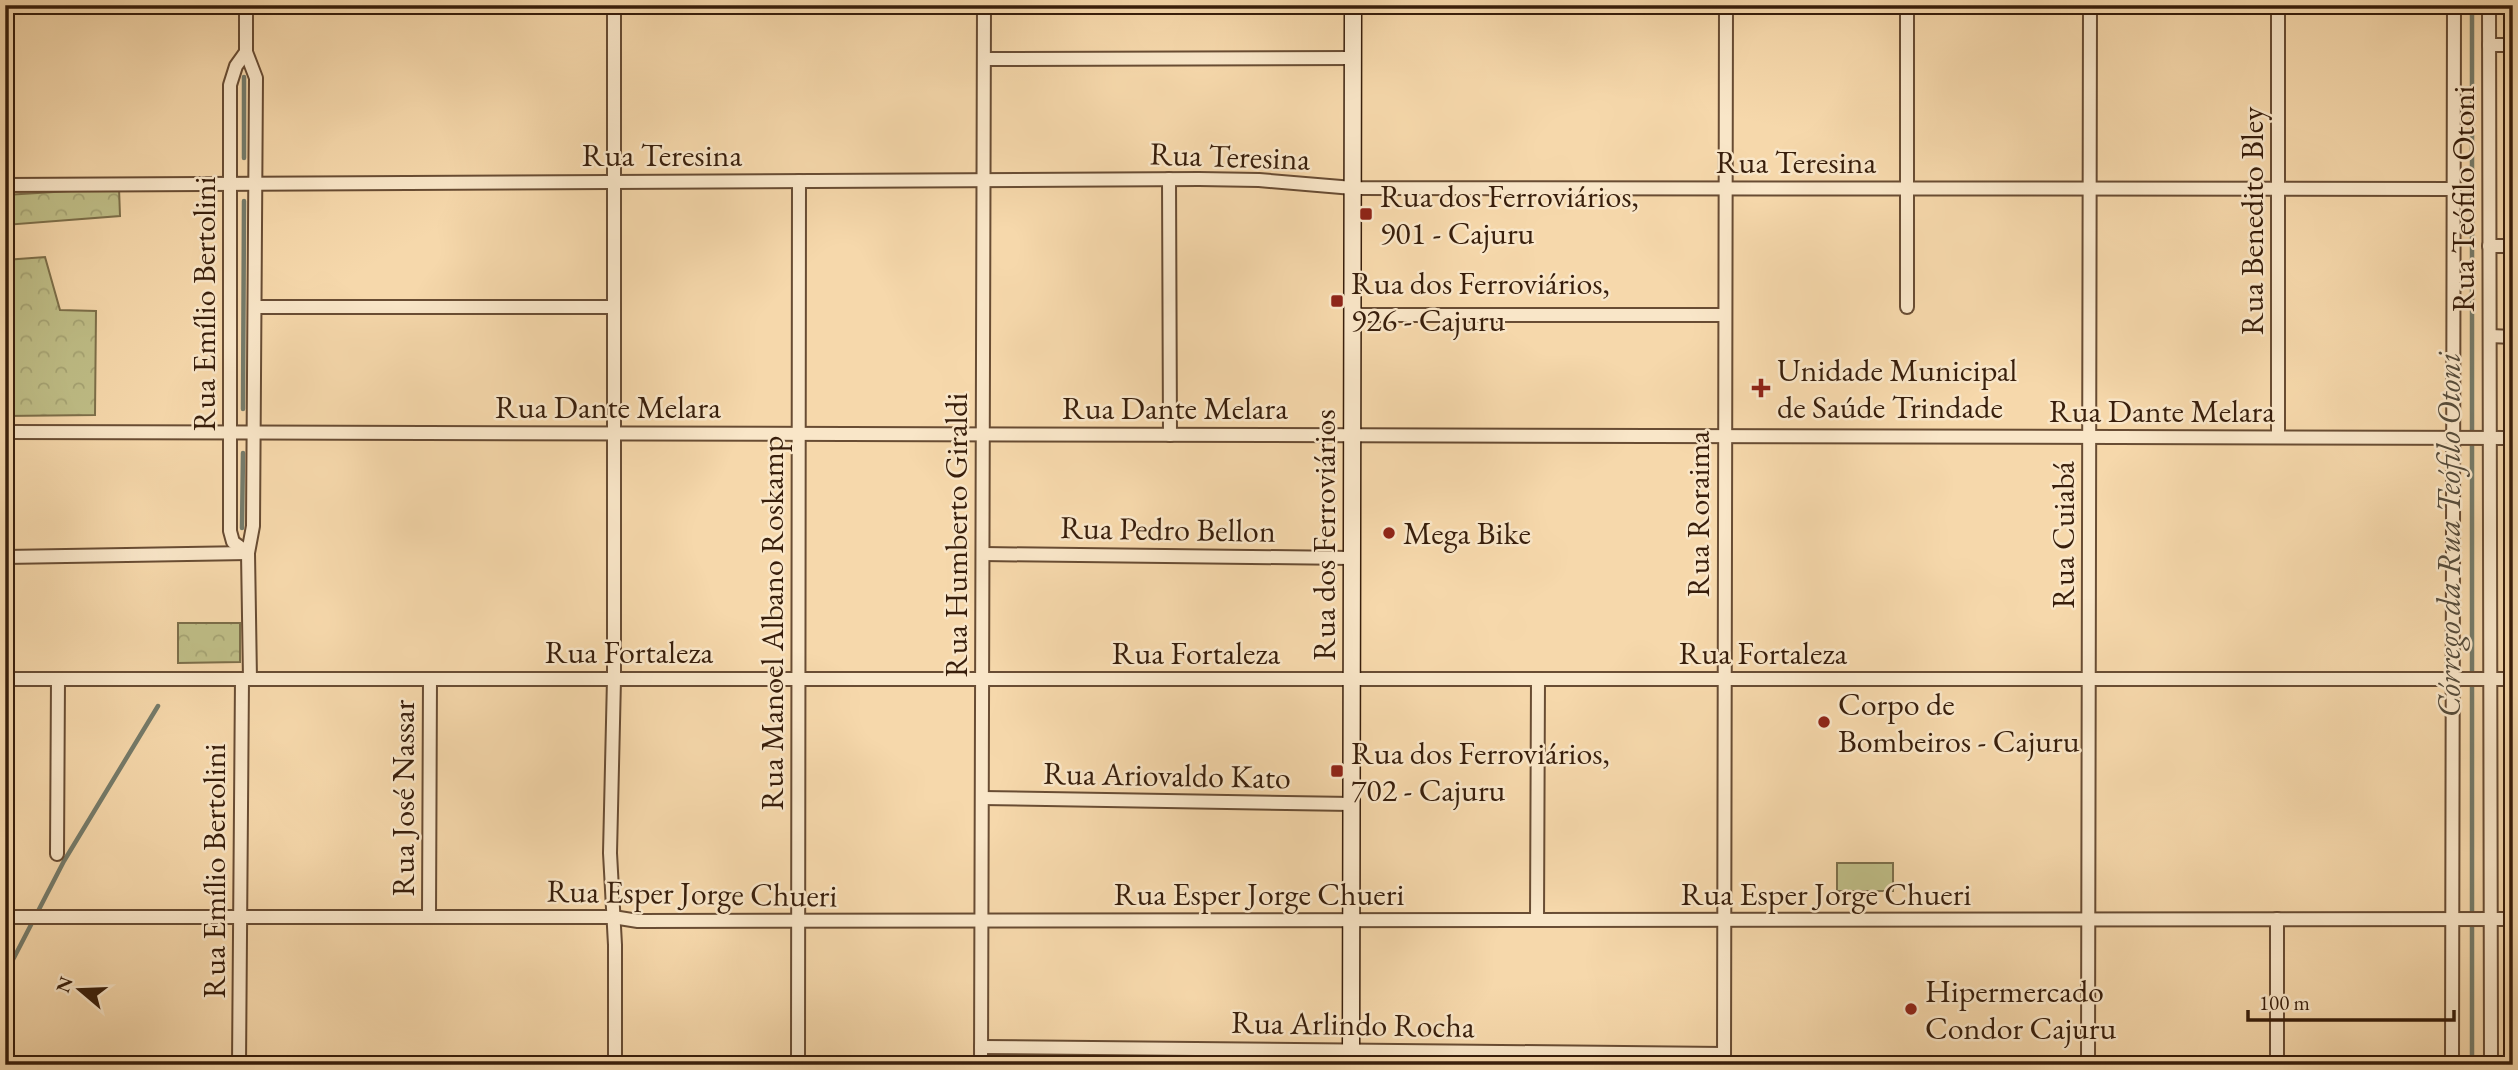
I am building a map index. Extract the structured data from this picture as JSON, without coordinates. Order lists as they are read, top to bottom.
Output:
{
  "streets": {
    "street": [
      "Rua Teresina",
      "Rua Teófilo Otoni",
      "Rua Benedito Bley",
      "Rua Emílio Bertolini",
      "Rua Dante Melara",
      "Rua Roraima",
      "Rua Pedro Bellon",
      "Rua Humberto Giraldi",
      "Rua dos Ferroviários",
      "Rua Cuiabá",
      "Rua Manoel Albano Roskamp",
      "Rua Fortaleza",
      "Rua Ariovaldo Kato",
      "Rua José Nassar",
      "Rua Esper Jorge Chueri",
      "Rua Arlindo Rocha"
    ]
  },
  "crossings": [
    ["Rua Teresina", "Rua Teófilo Otoni"],
    ["Rua Teresina", "Rua Benedito Bley"],
    ["Rua Teresina", "Rua Emílio Bertolini"],
    ["Rua Teresina", "Rua Roraima"],
    ["Rua Teresina", "Rua Humberto Giraldi"],
    ["Rua Teresina", "Rua dos Ferroviários"],
    ["Rua Teresina", "Rua Cuiabá"],
    ["Rua Teresina", "Rua Manoel Albano Roskamp"],
    ["Rua Teófilo Otoni", "Rua Dante Melara"],
    ["Rua Teófilo Otoni", "Rua Fortaleza"],
    ["Rua Teófilo Otoni", "Rua Esper Jorge Chueri"],
    ["Rua Benedito Bley", "Rua Dante Melara"],
    ["Rua Emílio Bertolini", "Rua Dante Melara"],
    ["Rua Emílio Bertolini", "Rua Fortaleza"],
    ["Rua Emílio Bertolini", "Rua Esper Jorge Chueri"],
    ["Rua Dante Melara", "Rua Roraima"],
    ["Rua Dante Melara", "Rua Humberto Giraldi"],
    ["Rua Dante Melara", "Rua dos Ferroviários"],
    ["Rua Dante Melara", "Rua Cuiabá"],
    ["Rua Dante Melara", "Rua Manoel Albano Roskamp"],
    ["Rua Roraima", "Rua Fortaleza"],
    ["Rua Roraima", "Rua Esper Jorge Chueri"],
    ["Rua Roraima", "Rua Arlindo Rocha"],
    ["Rua Pedro Bellon", "Rua Humberto Giraldi"],
    ["Rua Pedro Bellon", "Rua dos Ferroviários"],
    ["Rua Humberto Giraldi", "Rua Fortaleza"],
    ["Rua Humberto Giraldi", "Rua Ariovaldo Kato"],
    ["Rua Humberto Giraldi", "Rua Esper Jorge Chueri"],
    ["Rua Humberto Giraldi", "Rua Arlindo Rocha"],
    ["Rua dos Ferroviários", "Rua Fortaleza"],
    ["Rua dos Ferroviários", "Rua Ariovaldo Kato"],
    ["Rua dos Ferroviários", "Rua Esper Jorge Chueri"],
    ["Rua dos Ferroviários", "Rua Arlindo Rocha"],
    ["Rua Cuiabá", "Rua Fortaleza"],
    ["Rua Cuiabá", "Rua Esper Jorge Chueri"],
    ["Rua Manoel Albano Roskamp", "Rua Fortaleza"],
    ["Rua Manoel Albano Roskamp", "Rua Esper Jorge Chueri"],
    ["Rua Fortaleza", "Rua José Nassar"],
    ["Rua José Nassar", "Rua Esper Jorge Chueri"]
  ],
  "water": ["Córrego da Rua Teófilo Otoni"],
  "places": {
    "transit": ["Rua dos Ferroviários, 901 - Cajuru", "Rua dos Ferroviários, 926 - Cajuru", "Rua dos Ferroviários, 702 - Cajuru"],
    "health": ["Unidade Municipal de Saúde Trindade"],
    "other": ["Mega Bike", "Corpo de Bombeiros - Cajuru", "Hipermercado Condor Cajuru"]
  },
  "scale_bar": "100 m",
  "north": "left"
}
